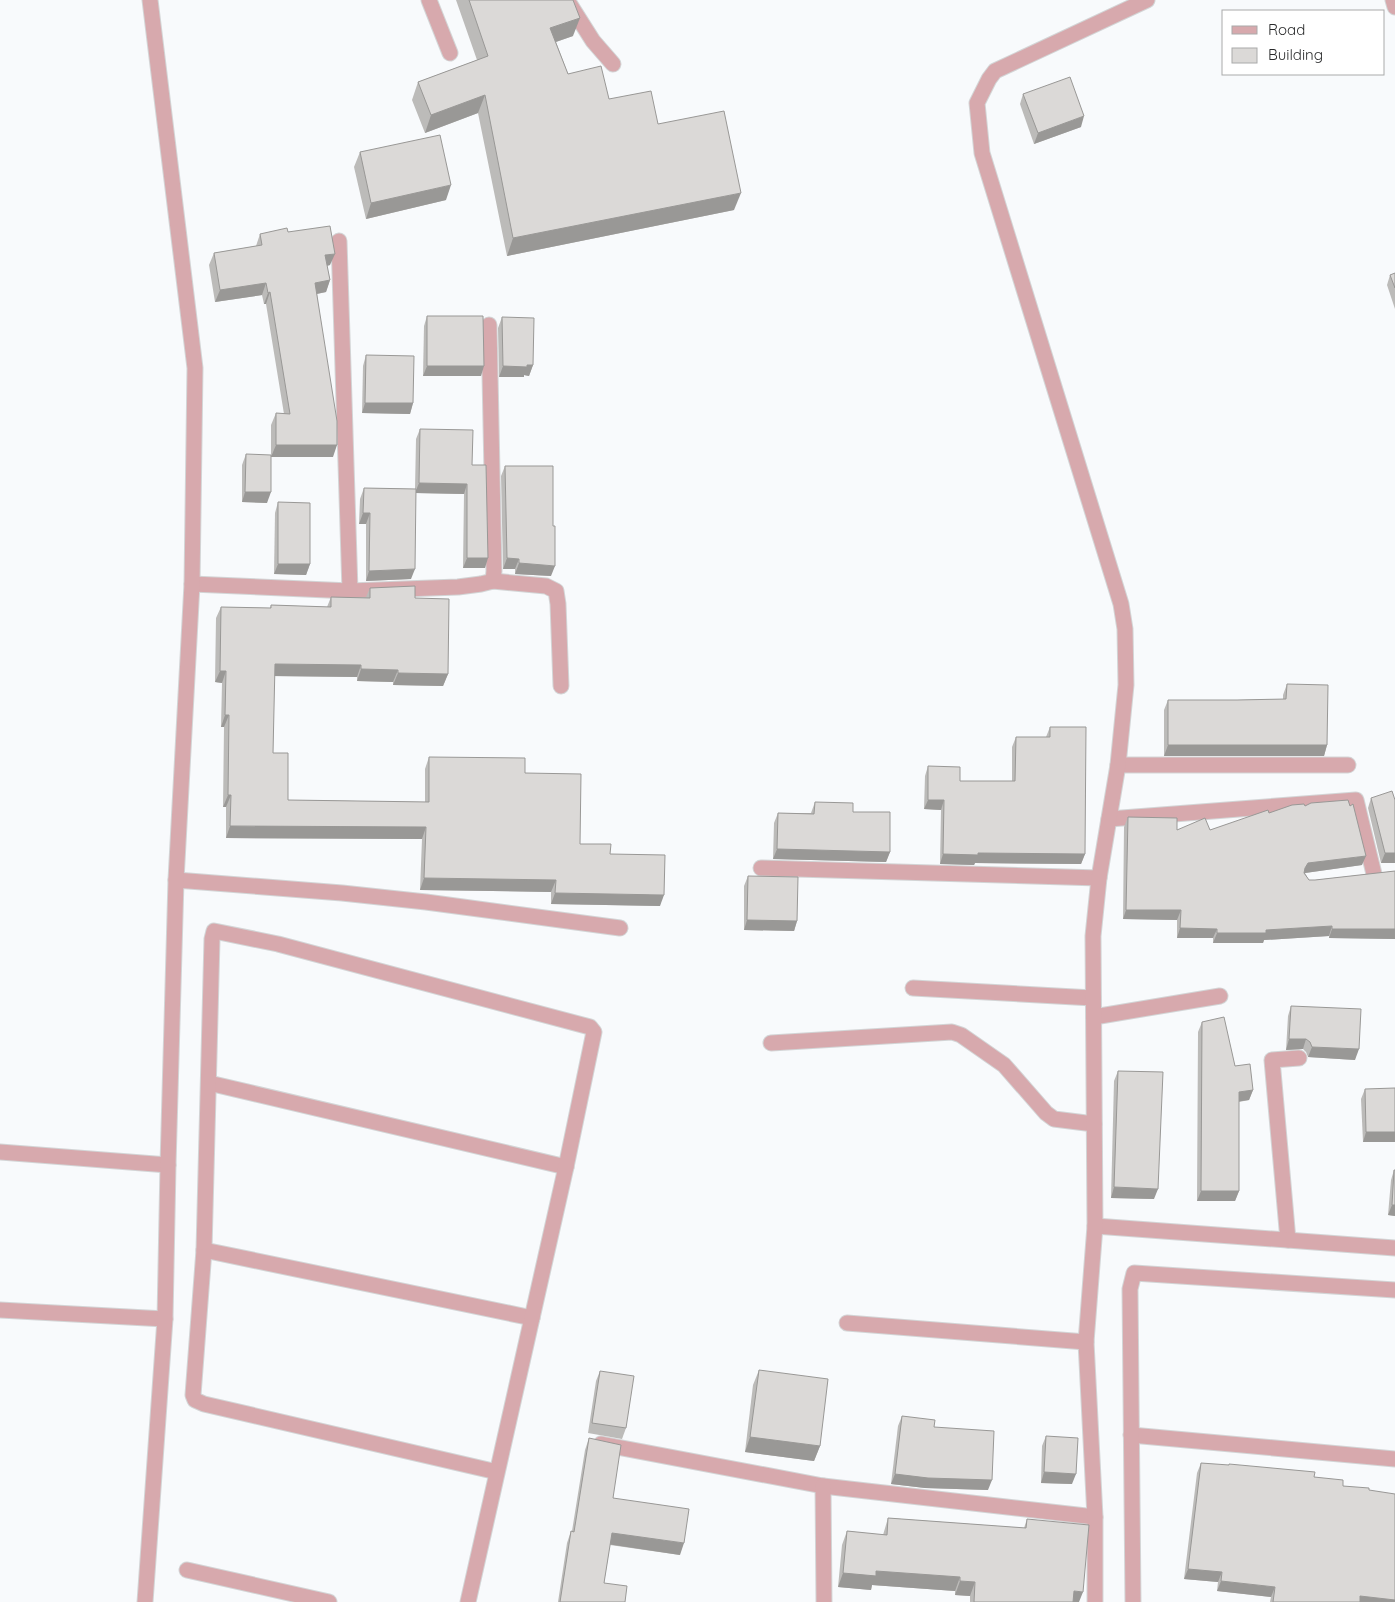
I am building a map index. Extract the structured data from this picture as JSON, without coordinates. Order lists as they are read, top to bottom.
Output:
{
  "legend": ["Road", "Building"]
}
